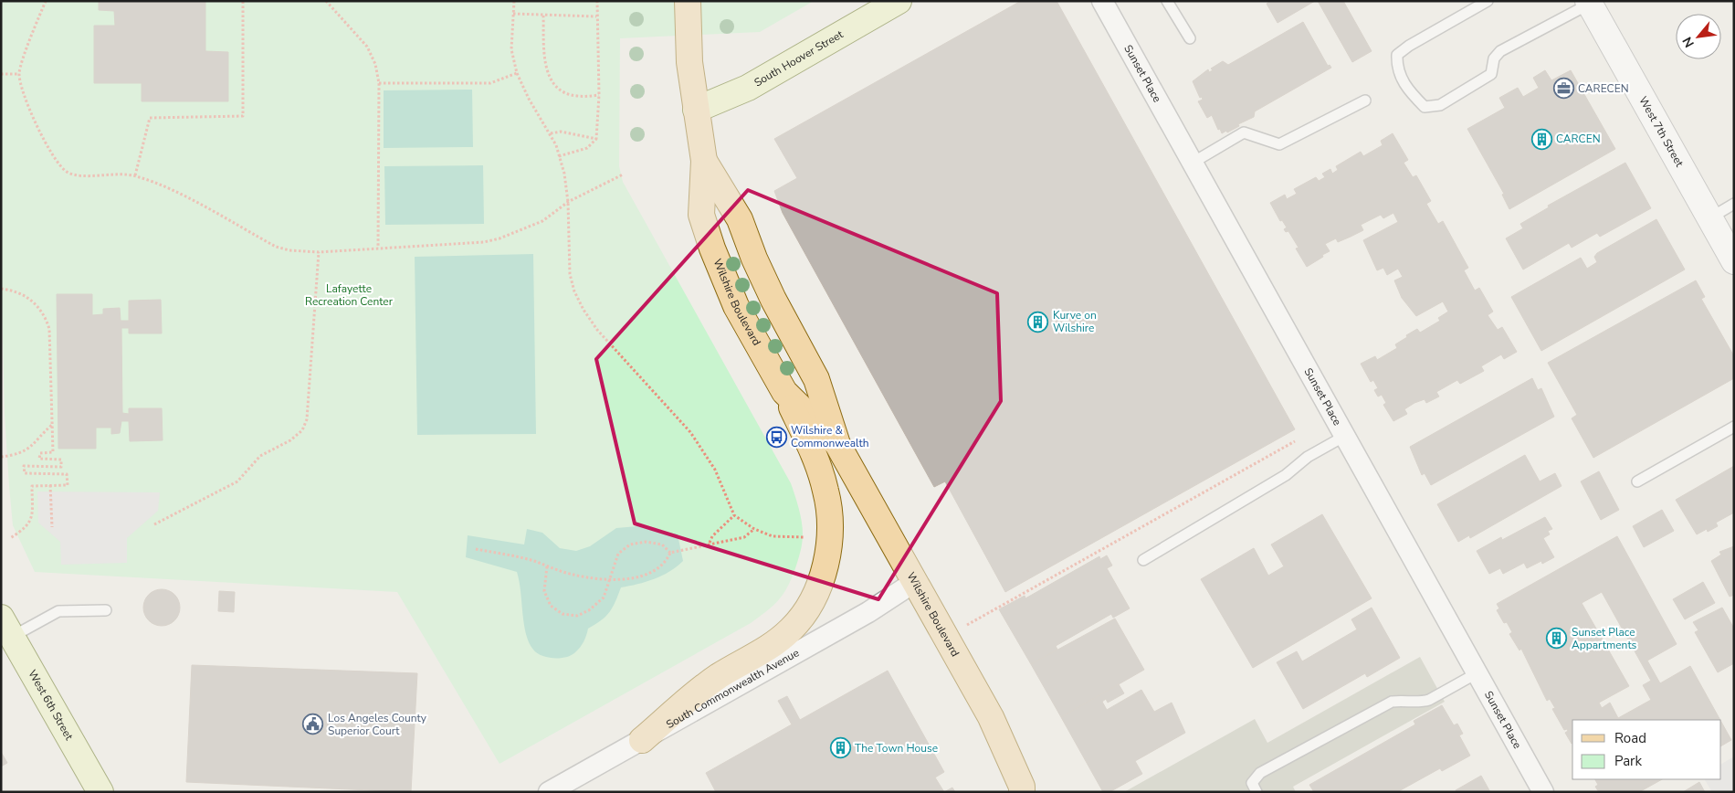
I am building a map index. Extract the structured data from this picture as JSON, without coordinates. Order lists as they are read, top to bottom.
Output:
{
  "streets": {
    "main road": ["South Hoover Street", "Wilshire Boulevard", "West 6th Street"],
    "street": ["Sunset Place", "West 7th Street", "South Commonwealth Avenue"]
  },
  "crossings": [
    ["South Hoover Street", "Wilshire Boulevard"],
    ["Wilshire Boulevard", "South Commonwealth Avenue"]
  ],
  "parks": ["Lafayette Recreation Center"],
  "places": {
    "office": ["CARECEN"],
    "building": [
      "CARCEN",
      "Kurve on Wilshire",
      "Sunset Place Appartments",
      "The Town House"
    ],
    "bus stop": ["Wilshire & Commonwealth"],
    "public building": ["Los Angeles County Superior Court"]
  },
  "legend": ["Road", "Park"],
  "north": "bottom left"
}
